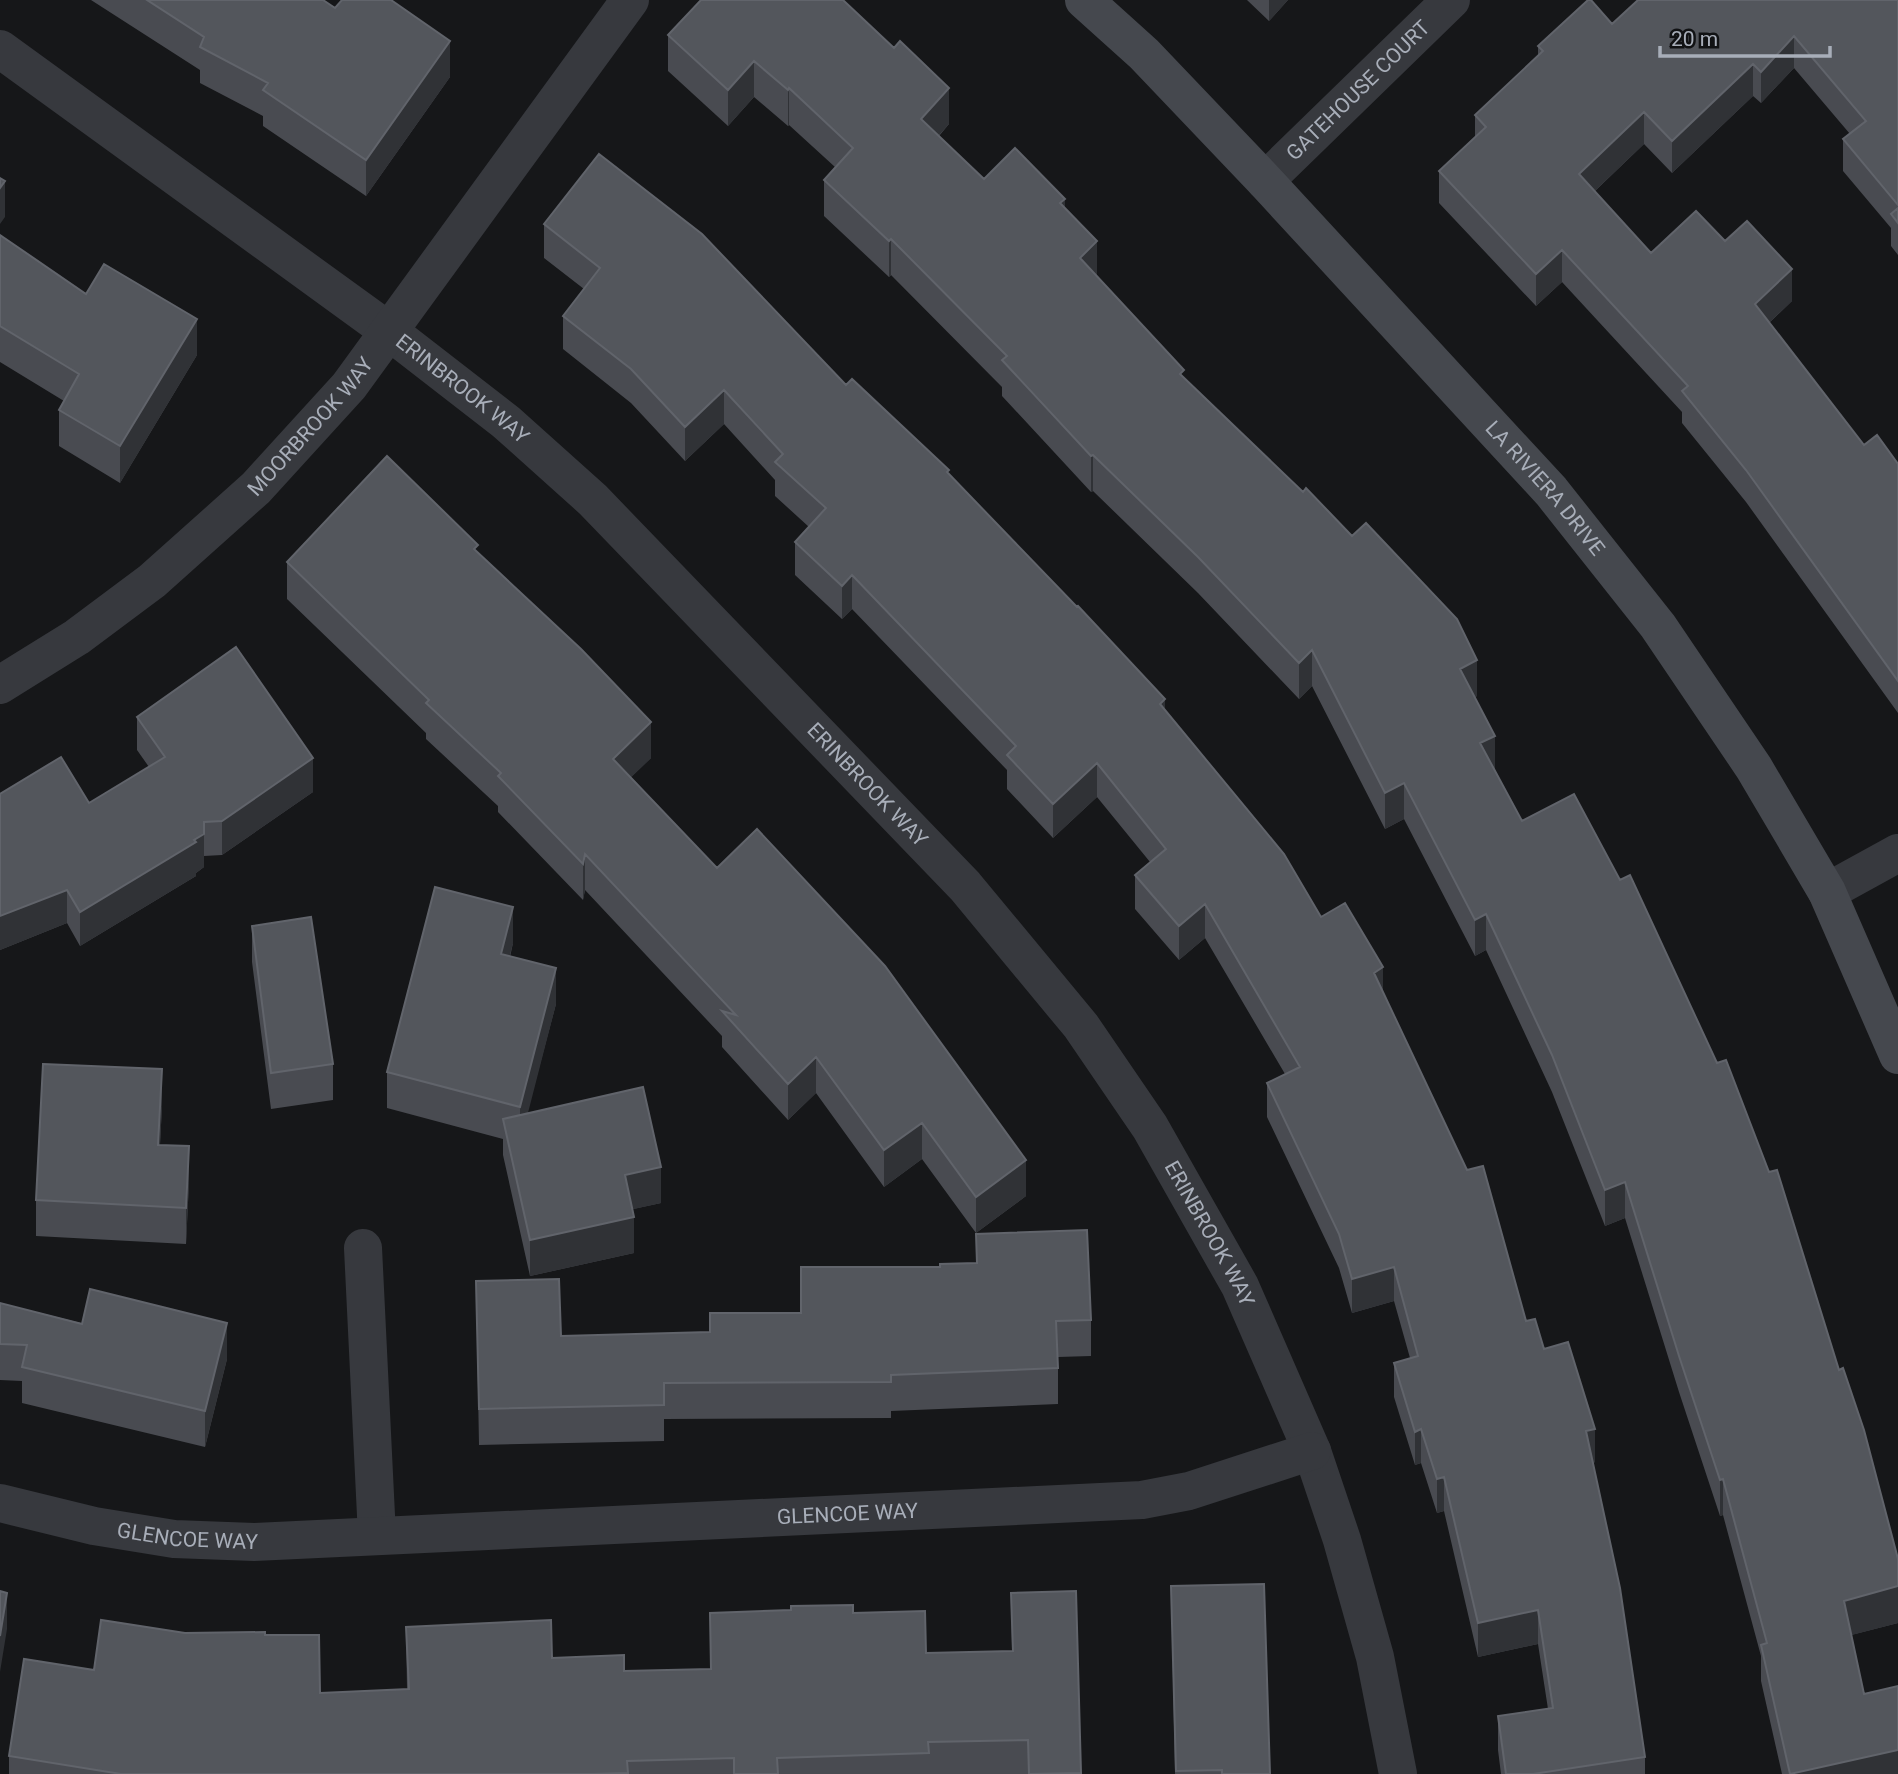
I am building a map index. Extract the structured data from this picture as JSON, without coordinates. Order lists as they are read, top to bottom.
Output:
{
  "streets": {
    "street": [
      "GATEHOUSE COURT",
      "ERINBROOK WAY",
      "MOORBROOK WAY",
      "LA RIVIERA DRIVE",
      "GLENCOE WAY"
    ]
  },
  "crossings": [
    ["GATEHOUSE COURT", "LA RIVIERA DRIVE"],
    ["ERINBROOK WAY", "MOORBROOK WAY"],
    ["ERINBROOK WAY", "GLENCOE WAY"]
  ],
  "scale_bar": "20 m"
}
